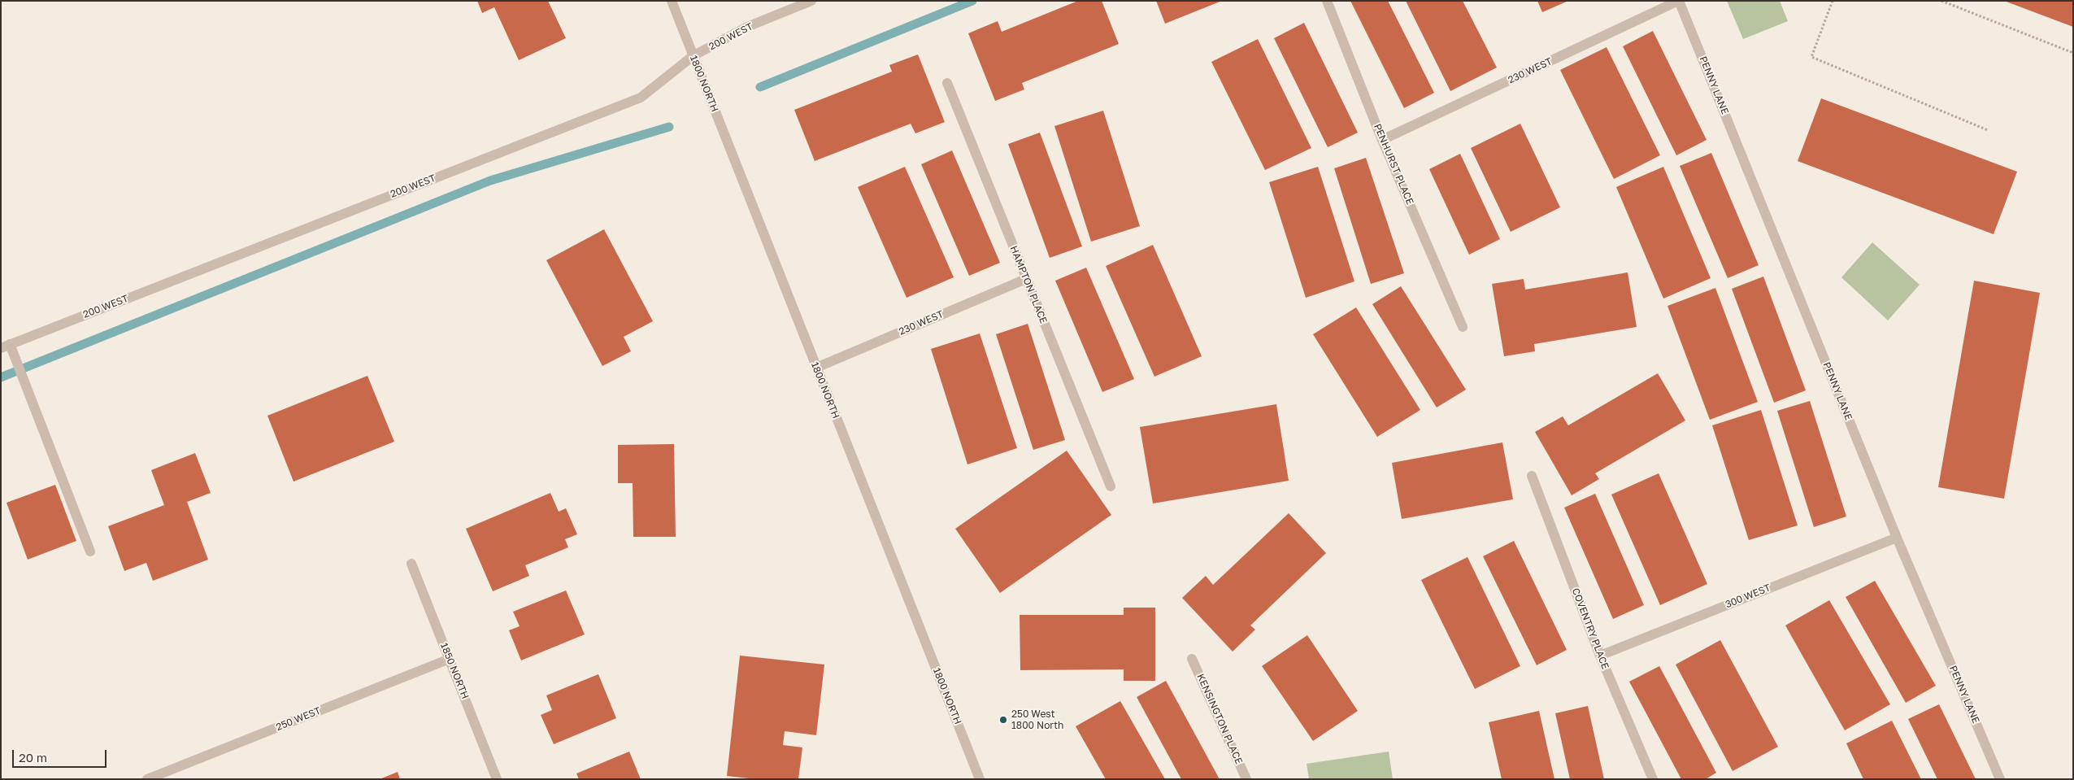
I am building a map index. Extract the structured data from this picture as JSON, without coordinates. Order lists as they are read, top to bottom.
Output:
{
  "streets": {
    "street": [
      "200 WEST",
      "230 WEST",
      "1800 NORTH",
      "PENNY LANE",
      "PENHURST PLACE",
      "HAMPTON PLACE",
      "300 WEST",
      "COVENTRY PLACE",
      "1850 NORTH",
      "250 WEST",
      "KENSINGTON PLACE"
    ]
  },
  "crossings": [
    ["200 WEST", "1800 NORTH"],
    ["230 WEST", "1800 NORTH"],
    ["230 WEST", "PENNY LANE"],
    ["230 WEST", "PENHURST PLACE"],
    ["230 WEST", "HAMPTON PLACE"],
    ["PENNY LANE", "300 WEST"],
    ["300 WEST", "COVENTRY PLACE"],
    ["1850 NORTH", "250 WEST"]
  ],
  "places": ["250 West 1800 North"],
  "scale_bar": "20 m"
}
